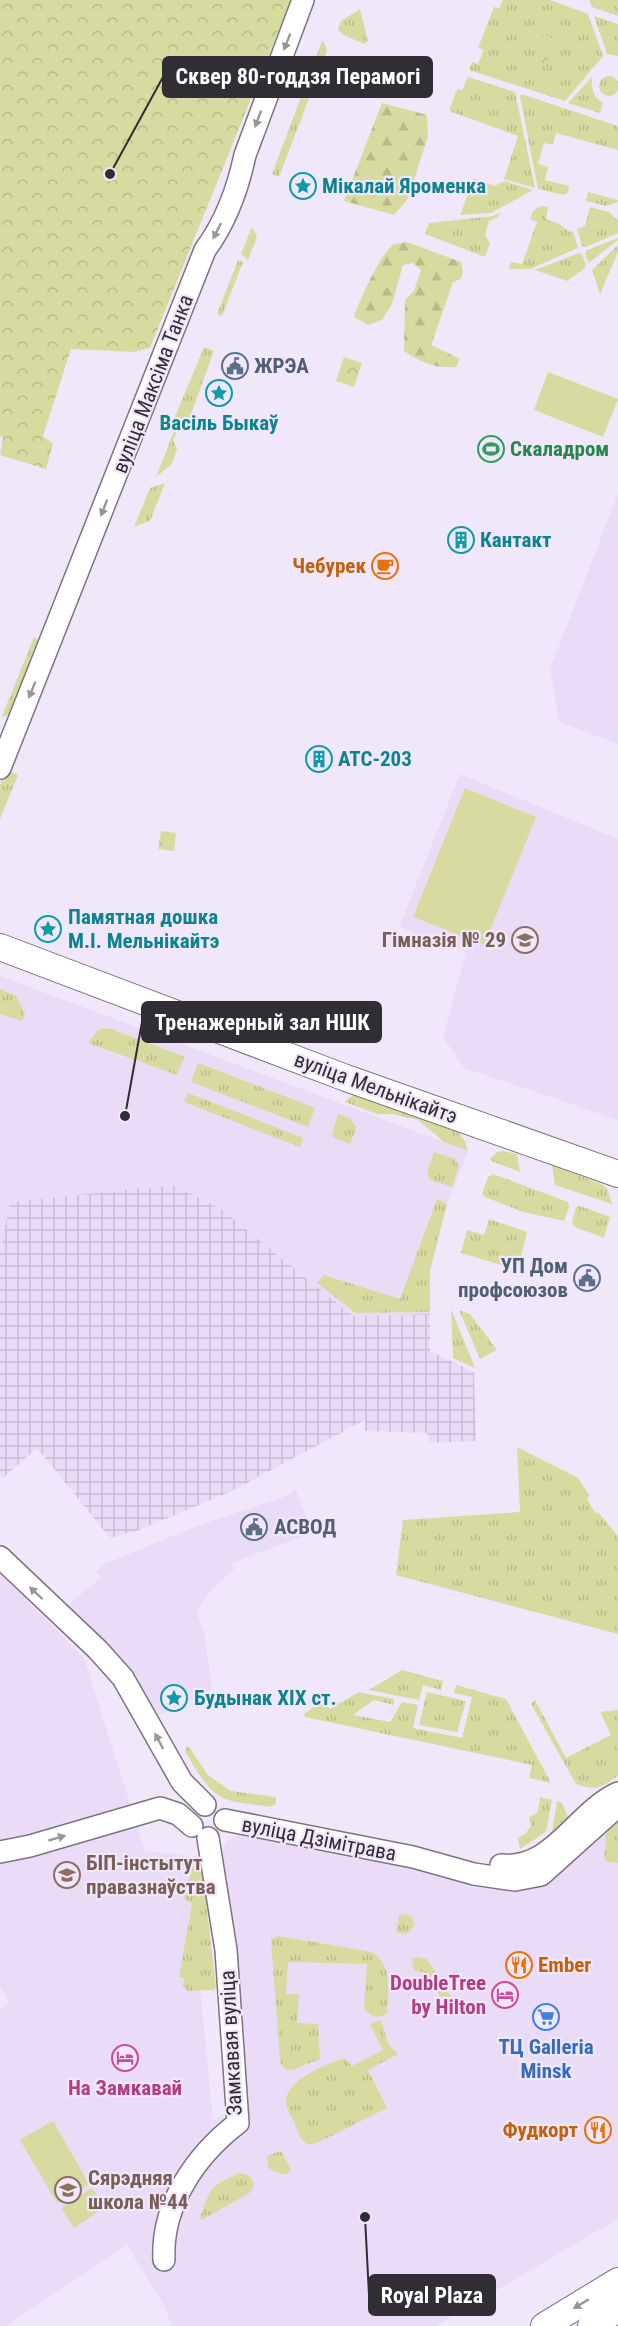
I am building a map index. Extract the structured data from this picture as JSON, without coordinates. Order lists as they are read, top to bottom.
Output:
{
  "streets": {
    "main road": ["вуліца Мельнікайтэ"],
    "street": ["вуліца Максіма Танка", "вуліца Дзімітрава", "Замкавая вуліца"]
  },
  "crossings": [
    ["вуліца Дзімітрава", "Замкавая вуліца"]
  ],
  "one_way": ["вуліца Максіма Танка"],
  "places": {
    "other": ["Сквер 80-годдзя Перамогі", "Тренажерный зал НШК", "Royal Plaza"],
    "place": [
      "Мікалай Яроменка",
      "Васіль Быкаў",
      "Памятная дошка М.І. Мельнікайтэ",
      "Будынак XIX ст."
    ],
    "public building": ["ЖРЭА", "УП Дом профсоюзов", "АСВОД"],
    "sports": ["Скаладром"],
    "building": ["Кантакт", "АТС-203"],
    "cafe": ["Чебурек"],
    "school or university": ["Гімназія № 29", "БІП-інстытут правазнаўства", "Сярэдняя школа №44"],
    "restaurant": ["Ember", "Фудкорт"],
    "hotel": ["DoubleTree by Hilton", "На Замкавай"],
    "supermarket": ["ТЦ Galleria Minsk"]
  }
}
